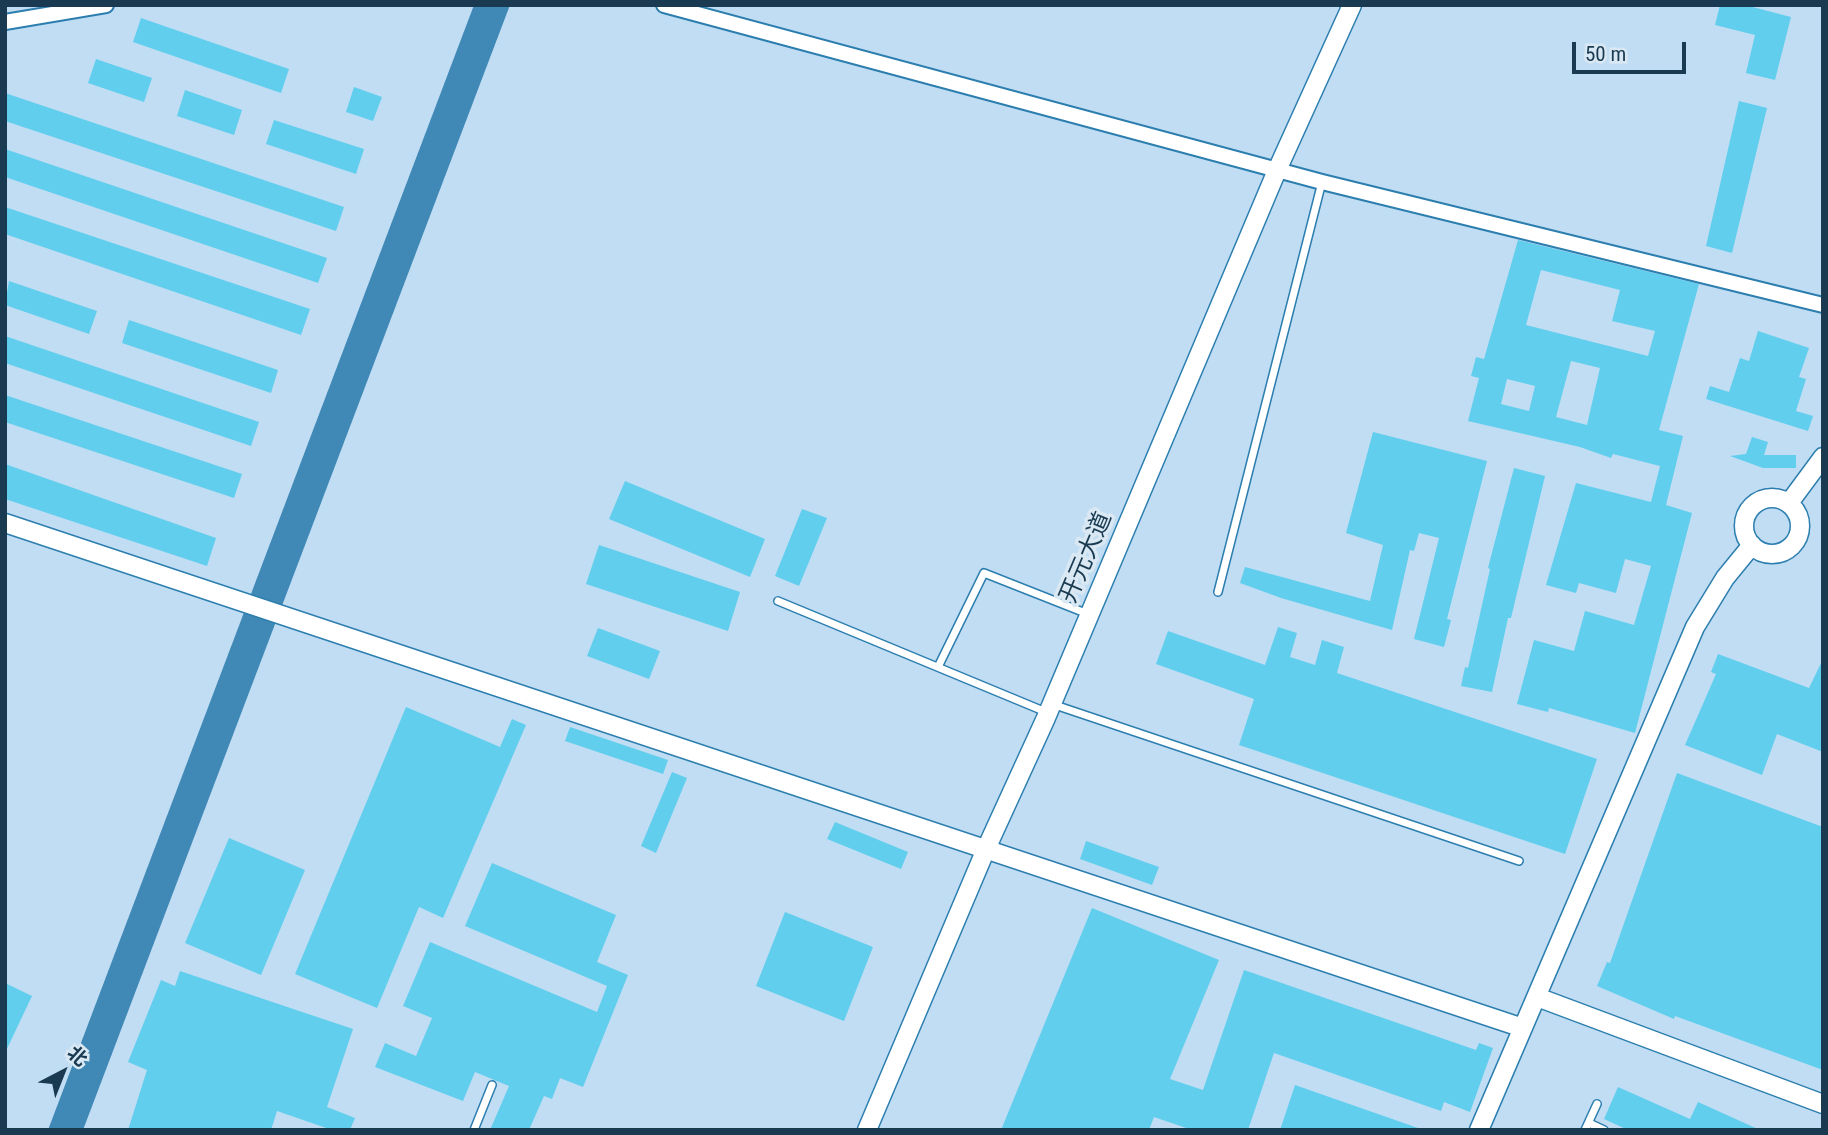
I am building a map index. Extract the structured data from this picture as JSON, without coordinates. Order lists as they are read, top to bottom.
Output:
{
  "streets": {
    "street": ["开元大道"]
  },
  "scale_bar": "50 m",
  "north": "top right"
}
